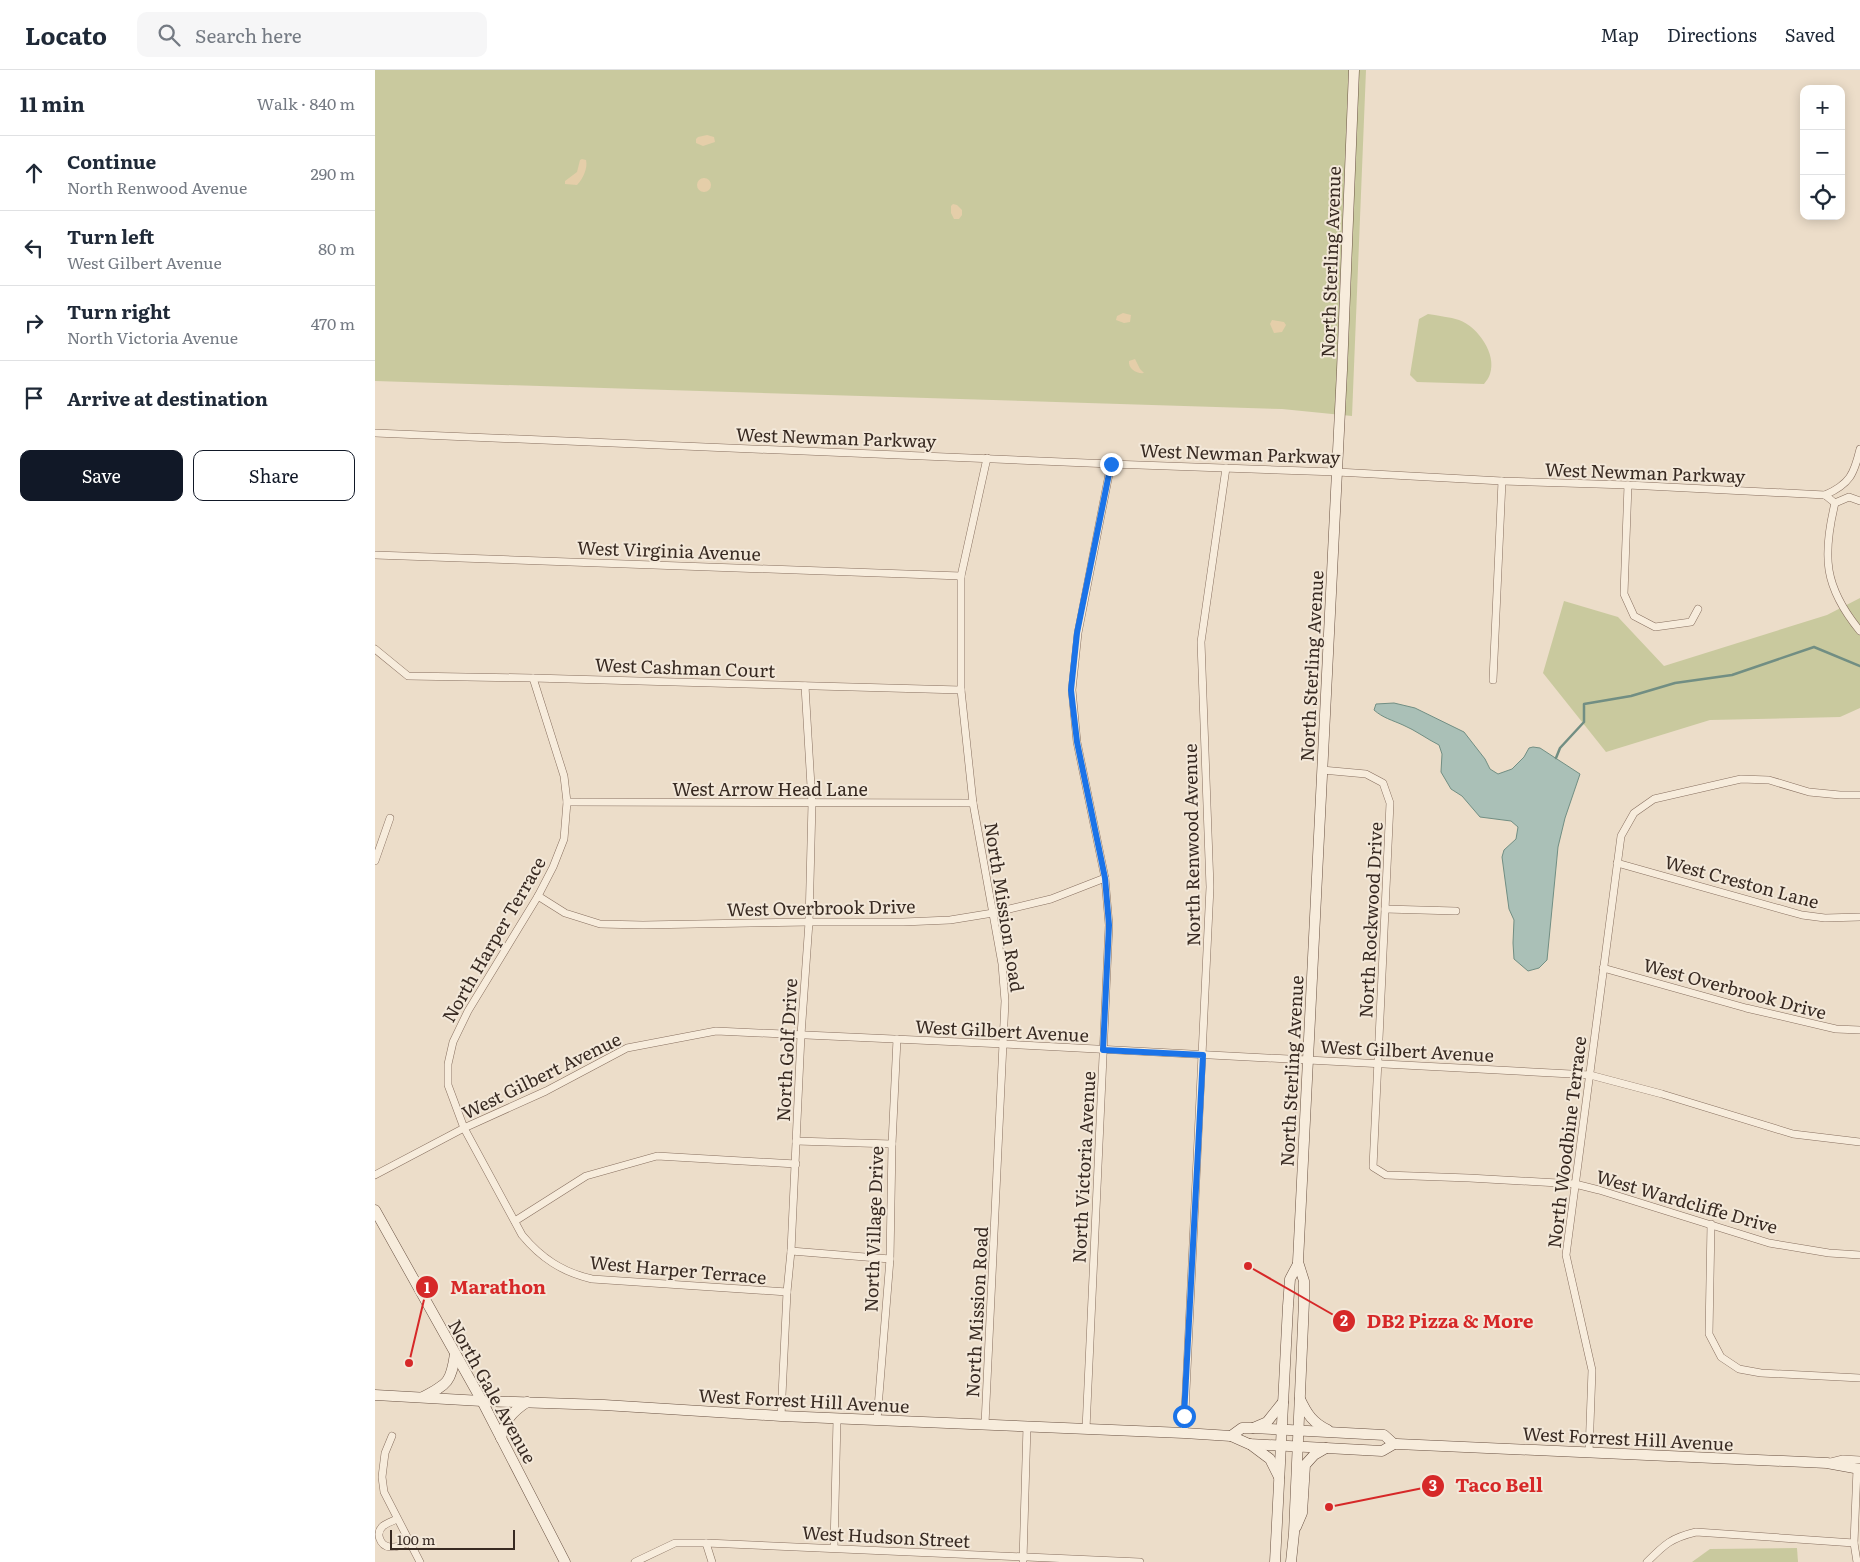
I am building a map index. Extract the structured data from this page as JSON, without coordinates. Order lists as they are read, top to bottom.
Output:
{
  "streets": {
    "main road": ["North Sterling Avenue", "North Gale Avenue", "West Forrest Hill Avenue"],
    "street": [
      "West Newman Parkway",
      "West Virginia Avenue",
      "West Cashman Court",
      "West Arrow Head Lane",
      "North Renwood Avenue",
      "West Creston Lane",
      "West Overbrook Drive",
      "North Mission Road",
      "North Rockwood Drive",
      "North Harper Terrace",
      "West Gilbert Avenue",
      "North Golf Drive",
      "North Woodbine Terrace",
      "North Victoria Avenue",
      "West Wardcliffe Drive",
      "North Village Drive",
      "West Harper Terrace",
      "West Hudson Street"
    ]
  },
  "crossings": [
    ["North Sterling Avenue", "West Newman Parkway"],
    ["North Sterling Avenue", "North Rockwood Drive"],
    ["North Sterling Avenue", "West Gilbert Avenue"],
    ["North Sterling Avenue", "West Forrest Hill Avenue"],
    ["West Newman Parkway", "North Renwood Avenue"],
    ["West Newman Parkway", "North Mission Road"],
    ["West Newman Parkway", "North Victoria Avenue"],
    ["West Virginia Avenue", "North Mission Road"],
    ["West Cashman Court", "North Mission Road"],
    ["West Cashman Court", "North Harper Terrace"],
    ["West Cashman Court", "North Golf Drive"],
    ["West Arrow Head Lane", "North Mission Road"],
    ["West Arrow Head Lane", "North Harper Terrace"],
    ["West Arrow Head Lane", "North Golf Drive"],
    ["North Renwood Avenue", "West Gilbert Avenue"],
    ["North Renwood Avenue", "West Forrest Hill Avenue"],
    ["West Creston Lane", "North Woodbine Terrace"],
    ["West Overbrook Drive", "North Mission Road"],
    ["West Overbrook Drive", "North Harper Terrace"],
    ["West Overbrook Drive", "North Golf Drive"],
    ["West Overbrook Drive", "North Woodbine Terrace"],
    ["West Overbrook Drive", "North Victoria Avenue"],
    ["North Mission Road", "West Gilbert Avenue"],
    ["North Mission Road", "West Forrest Hill Avenue"],
    ["North Rockwood Drive", "West Gilbert Avenue"],
    ["North Rockwood Drive", "West Wardcliffe Drive"],
    ["North Harper Terrace", "West Gilbert Avenue"],
    ["North Harper Terrace", "West Harper Terrace"],
    ["West Gilbert Avenue", "North Golf Drive"],
    ["West Gilbert Avenue", "North Woodbine Terrace"],
    ["West Gilbert Avenue", "North Victoria Avenue"],
    ["West Gilbert Avenue", "North Village Drive"],
    ["West Gilbert Avenue", "West Harper Terrace"],
    ["North Golf Drive", "West Harper Terrace"],
    ["North Golf Drive", "West Forrest Hill Avenue"],
    ["North Woodbine Terrace", "West Wardcliffe Drive"],
    ["North Woodbine Terrace", "West Forrest Hill Avenue"],
    ["North Victoria Avenue", "West Forrest Hill Avenue"],
    ["North Village Drive", "West Forrest Hill Avenue"],
    ["North Gale Avenue", "West Forrest Hill Avenue"]
  ],
  "places": ["DB2 Pizza & More", "Marathon", "Taco Bell"],
  "scale_bar": "100 m",
  "page": {
    "header": "Locato",
    "search": "Search here",
    "nav": ["Map", "Directions", "Saved"],
    "heading": ["11 min", "Walk · 840 m"],
    "map_buttons": ["+", "−"],
    "list": [
      ["Continue", "North Renwood Avenue", "290 m"],
      ["Turn left", "West Gilbert Avenue", "80 m"],
      ["Turn right", "North Victoria Avenue", "470 m"],
      "Arrive at destination"
    ],
    "buttons": ["Save", "Share"],
    "scale": "100 m"
  }
}
